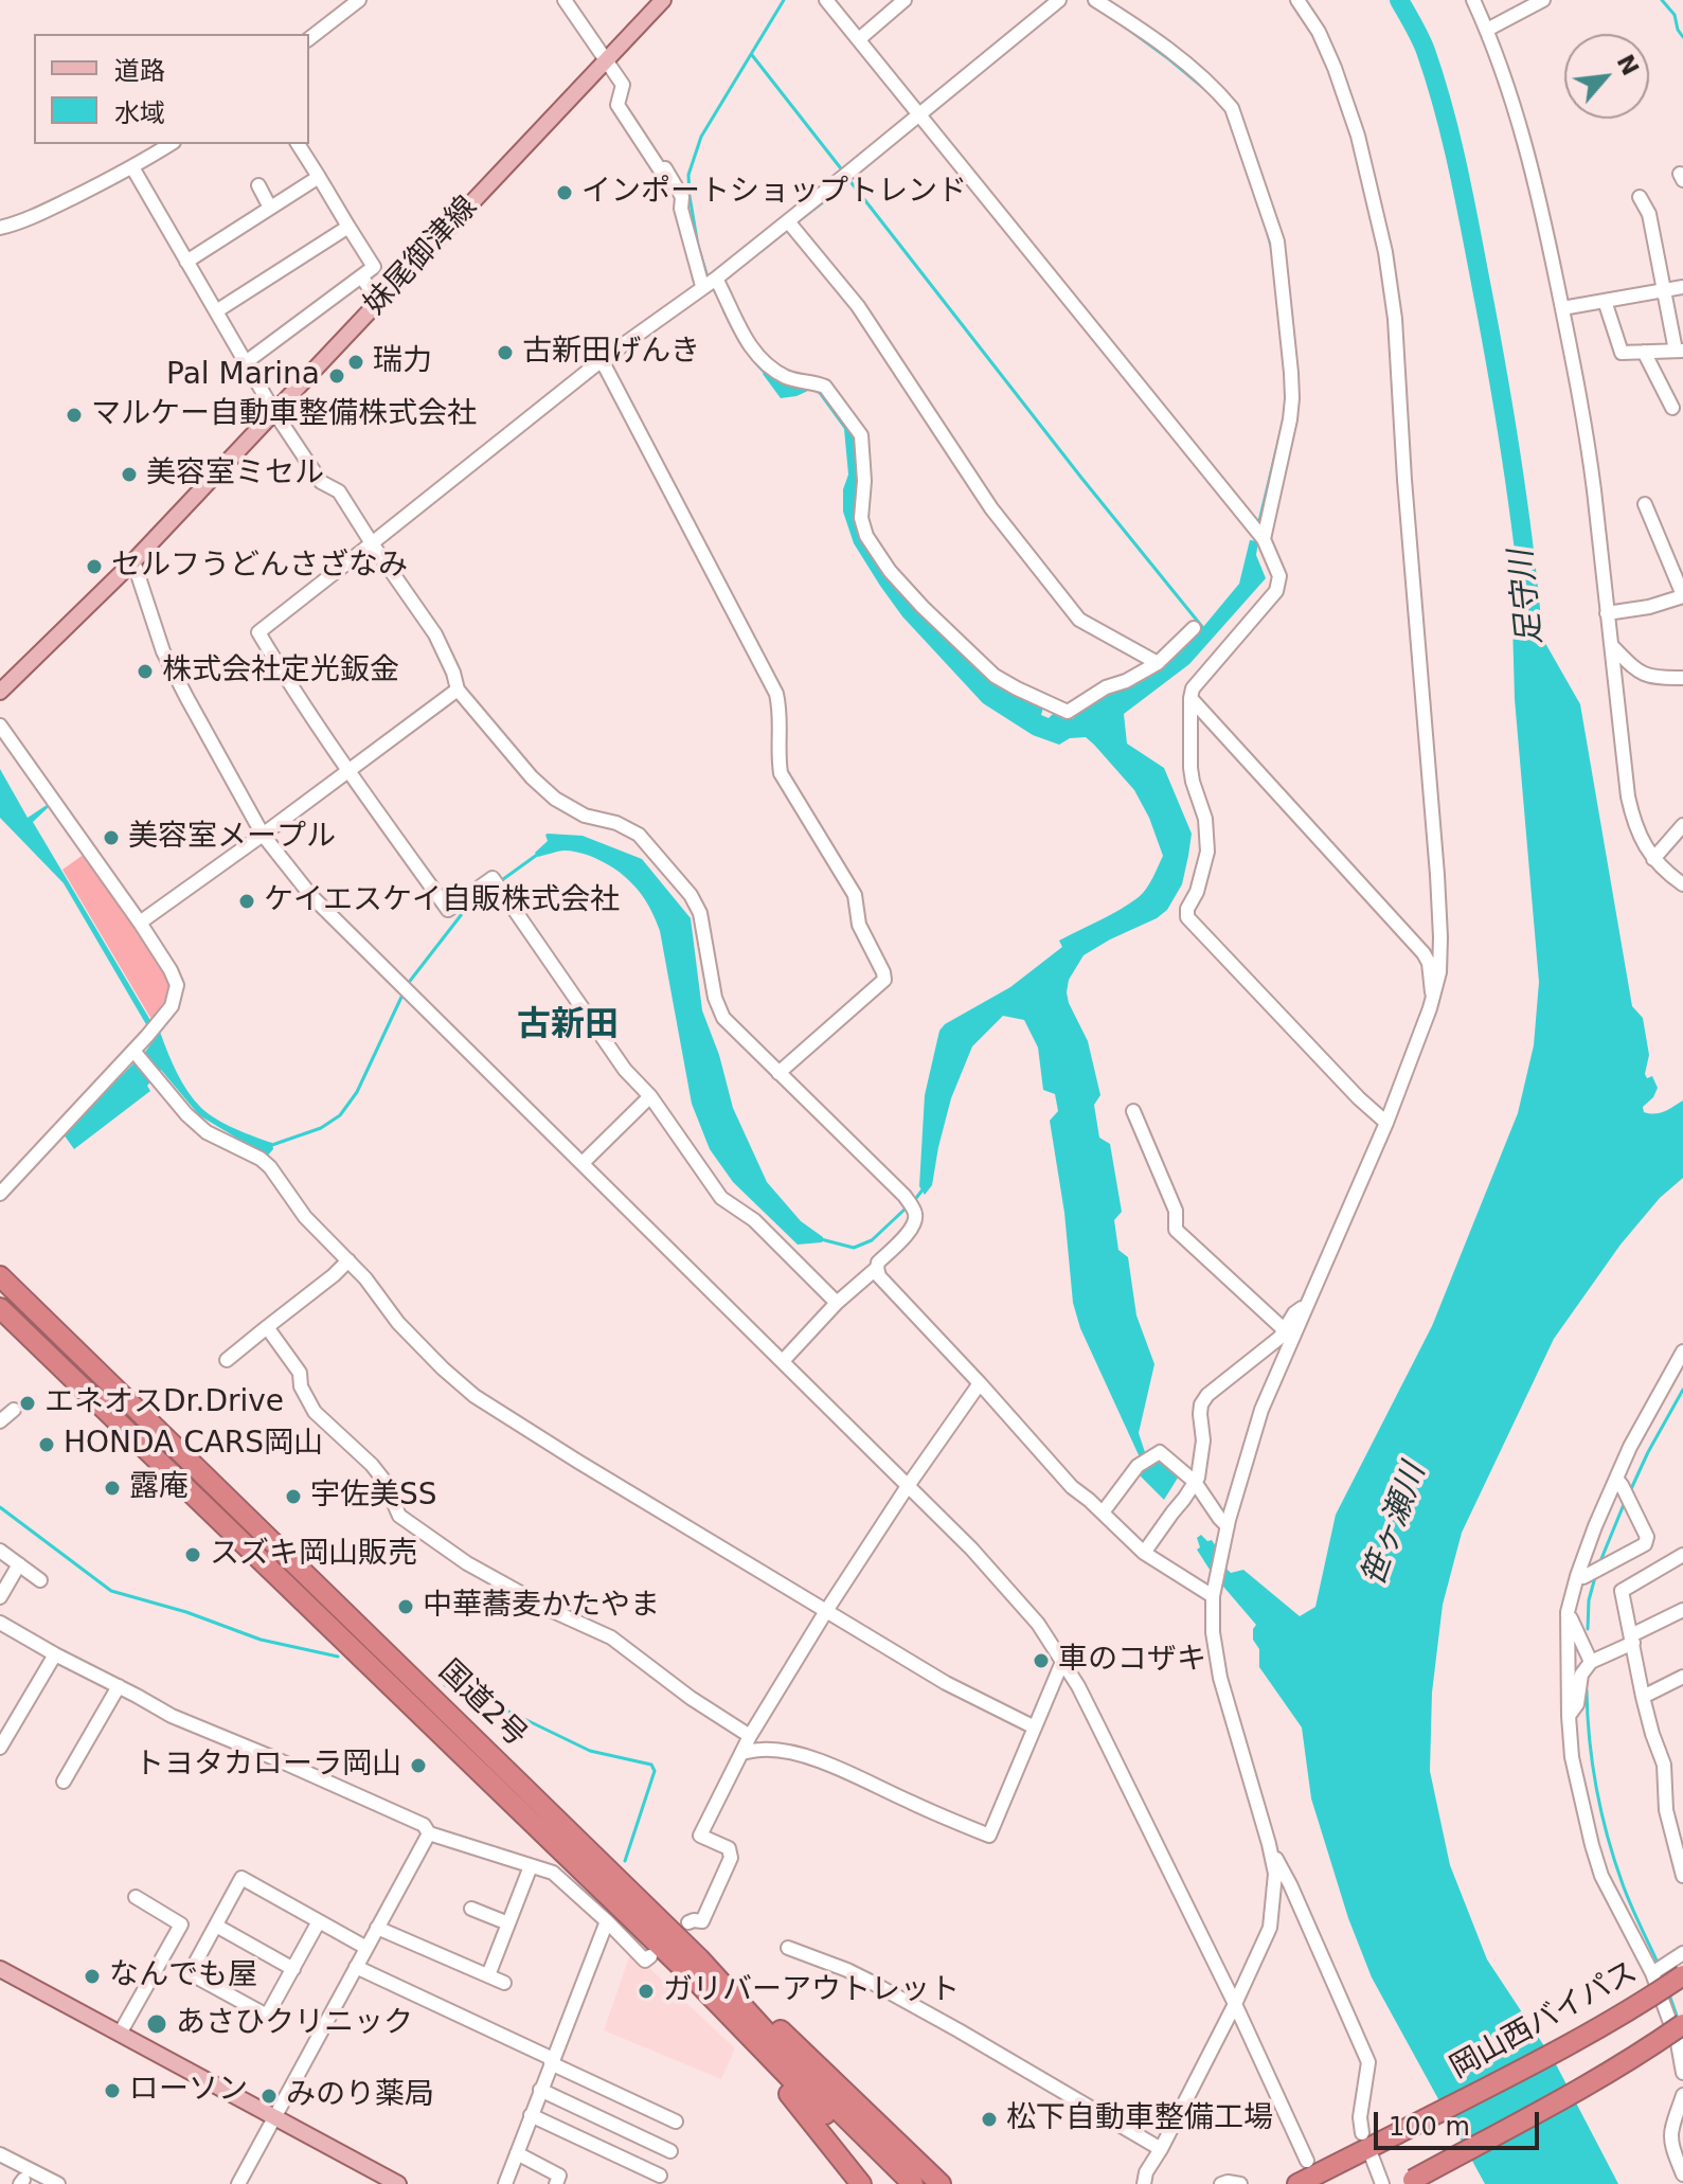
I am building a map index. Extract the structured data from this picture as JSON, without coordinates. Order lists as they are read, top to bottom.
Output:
{
  "streets": {
    "highway": ["国道2号", "岡山西バイパス"],
    "main road": ["妹尾御津線"]
  },
  "districts": ["古新田"],
  "water": ["足守川", "笹ヶ瀬川"],
  "places": [
    "インポートショップトレンド",
    "古新田げんき",
    "瑞力",
    "Pal Marina",
    "マルケー自動車整備株式会社",
    "美容室ミセル",
    "セルフうどんさざなみ",
    "株式会社定光鈑金",
    "美容室メープル",
    "ケイエスケイ自販株式会社",
    "エネオスDr.Drive",
    "HONDA CARS岡山",
    "露庵",
    "宇佐美SS",
    "スズキ岡山販売",
    "中華蕎麦かたやま",
    "車のコザキ",
    "トヨタカローラ岡山",
    "なんでも屋",
    "ガリバーアウトレット",
    "あさひクリニック",
    "ローソン",
    "みのり薬局",
    "松下自動車整備工場"
  ],
  "legend": ["道路", "水域"],
  "scale_bar": "100 m",
  "north": "top right"
}
